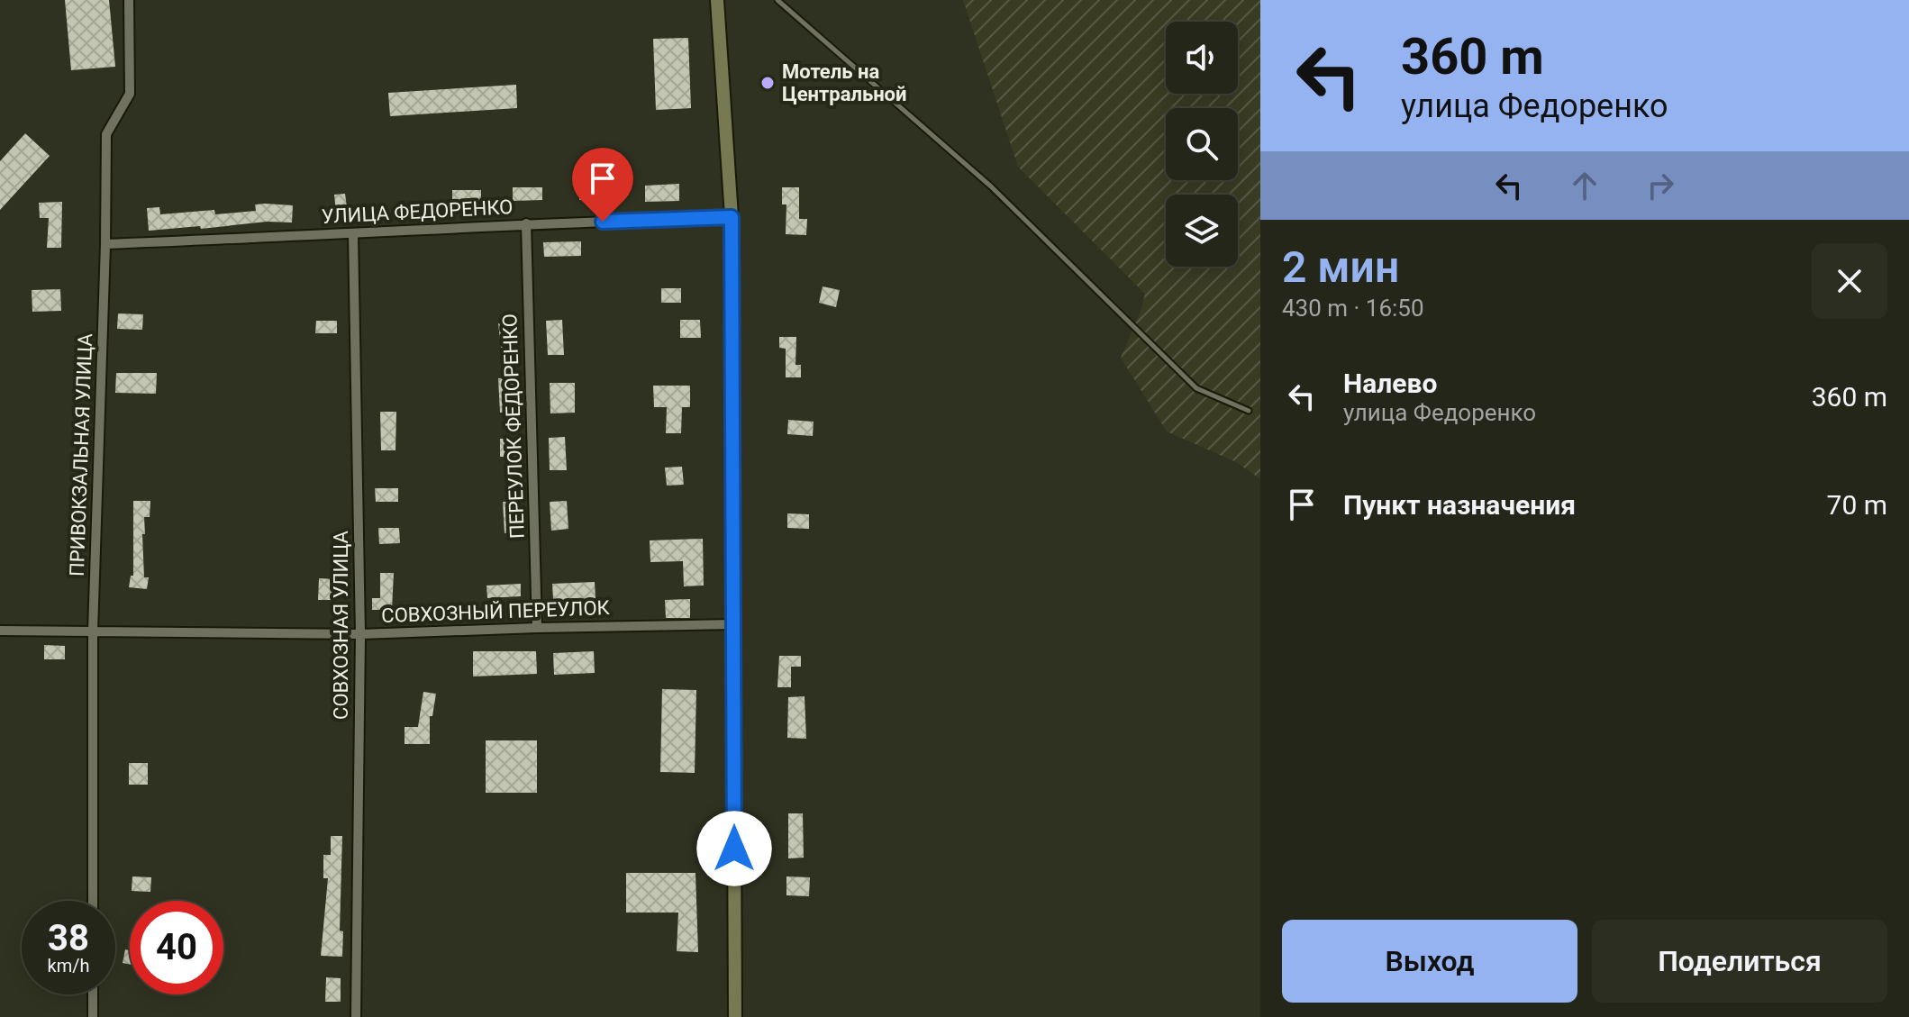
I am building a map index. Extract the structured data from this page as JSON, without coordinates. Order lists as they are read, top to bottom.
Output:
{
  "streets": {
    "street": [
      "УЛИЦА ФЕДОРЕНКО",
      "ПЕРЕУЛОК ФЕДОРЕНКО",
      "ПРИВОКЗАЛЬНАЯ УЛИЦА",
      "СОВХОЗНЫЙ ПЕРЕУЛОК",
      "СОВХОЗНАЯ УЛИЦА"
    ]
  },
  "crossings": [
    ["УЛИЦА ФЕДОРЕНКО", "ПЕРЕУЛОК ФЕДОРЕНКО"],
    ["УЛИЦА ФЕДОРЕНКО", "ПРИВОКЗАЛЬНАЯ УЛИЦА"],
    ["УЛИЦА ФЕДОРЕНКО", "СОВХОЗНАЯ УЛИЦА"],
    ["ПЕРЕУЛОК ФЕДОРЕНКО", "СОВХОЗНЫЙ ПЕРЕУЛОК"],
    ["ПРИВОКЗАЛЬНАЯ УЛИЦА", "СОВХОЗНЫЙ ПЕРЕУЛОК"],
    ["СОВХОЗНЫЙ ПЕРЕУЛОК", "СОВХОЗНАЯ УЛИЦА"]
  ],
  "places": ["Мотель на Центральной"],
  "page": {
    "turn": ["360 m", "улица Федоренко"],
    "heading": ["2 мин", "430 m · 16:50"],
    "list": [
      {
        "name": "Налево",
        "note": "улица Федоренко",
        "value": "360 m"
      },
      {
        "name": "Пункт назначения",
        "value": "70 m"
      }
    ],
    "speed": "38 km/h",
    "limit": "40",
    "buttons": ["Выход", "Поделиться"]
  }
}
